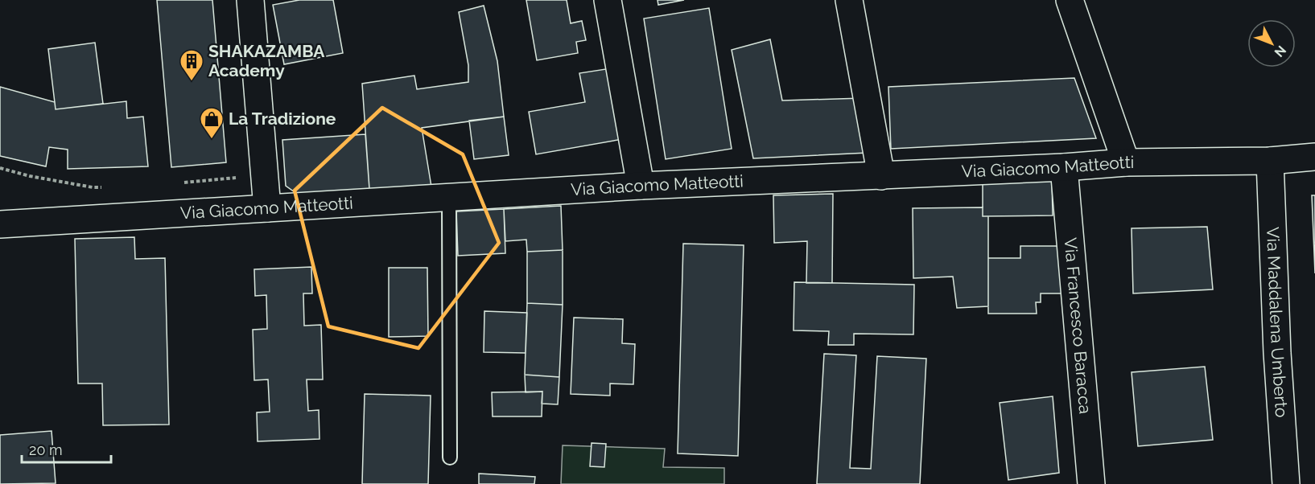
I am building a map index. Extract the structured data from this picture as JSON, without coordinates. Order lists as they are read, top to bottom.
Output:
{
  "streets": {
    "street": ["Via Giacomo Matteotti", "Via Maddalena Umberto", "Via Francesco Baracca"]
  },
  "crossings": [
    ["Via Giacomo Matteotti", "Via Maddalena Umberto"],
    ["Via Giacomo Matteotti", "Via Francesco Baracca"]
  ],
  "places": {
    "building": ["SHAKAZAMBA Academy"],
    "shop": ["La Tradizione"]
  },
  "scale_bar": "20 m",
  "north": "bottom right"
}
